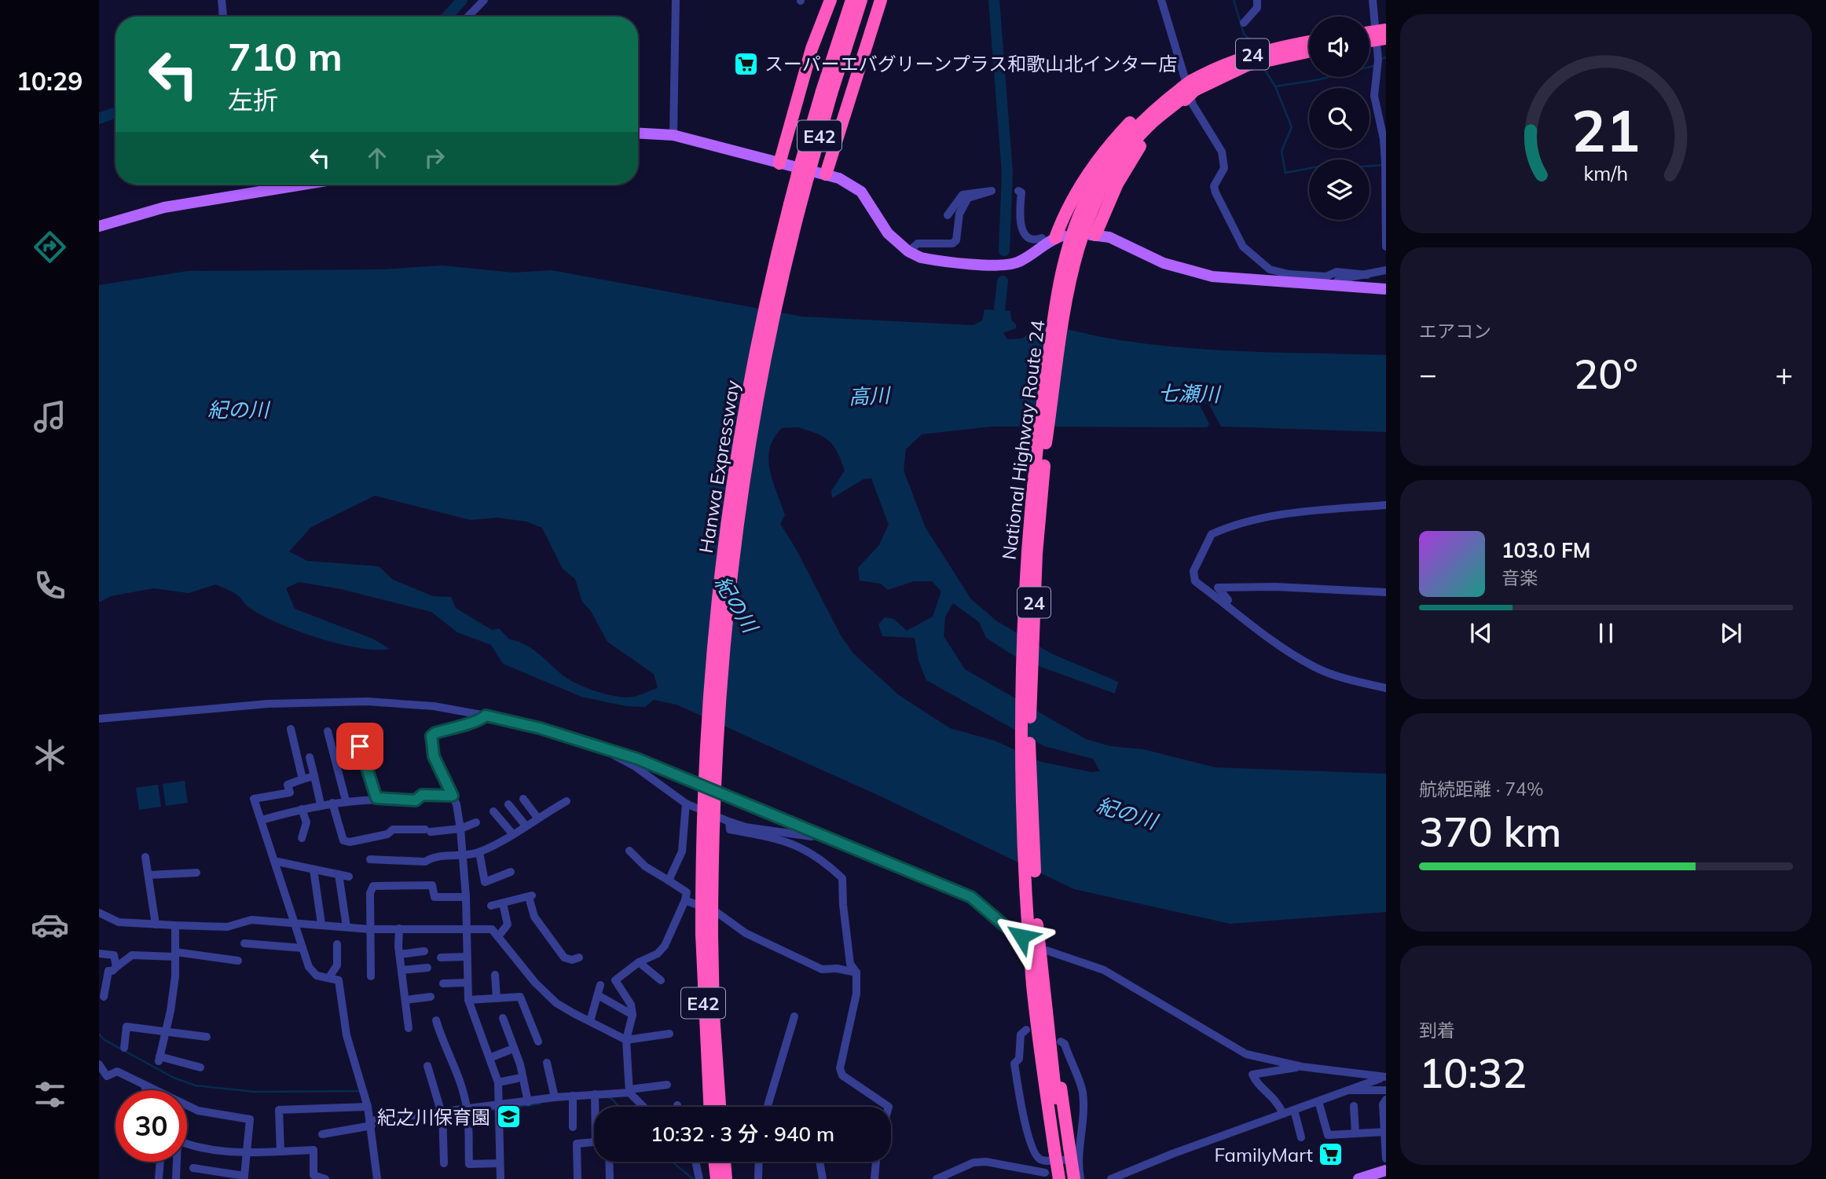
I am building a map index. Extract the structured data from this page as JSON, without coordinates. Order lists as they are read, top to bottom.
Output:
{
  "streets": {
    "highway": [
      "24",
      "E42",
      "National Highway Route 24",
      "Hanwa Expressway"
    ]
  },
  "crossings": [
    ["24", "National Highway Route 24"]
  ],
  "water": ["七瀬川", "高川", "紀の川"],
  "places": {
    "supermarket": ["スーパーエバグリーンプラス和歌山北インター店", "FamilyMart"],
    "school or university": ["紀之川保育園"]
  },
  "page": {
    "tabs": "10:29",
    "turn": ["710 m", "左折"],
    "tile": [
      "エアコン",
      ["航続距離 · 74%", "370 km"],
      ["到着", "10:32"]
    ],
    "heat": ["−", "20°", "+"],
    "song": ["103.0 FM", "音楽"],
    "limit": "30",
    "trip": "10:32 · 3 分 · 940 m",
    "gauge": ["21", "km/h"]
  }
}
